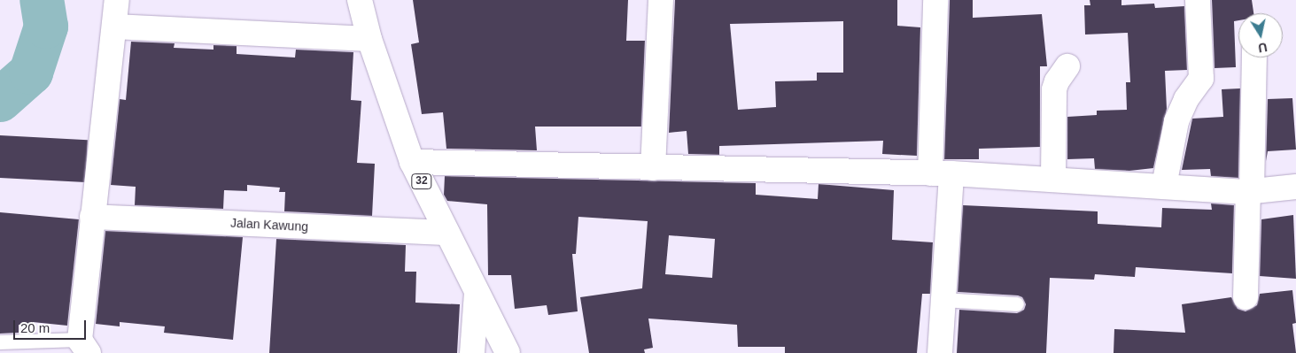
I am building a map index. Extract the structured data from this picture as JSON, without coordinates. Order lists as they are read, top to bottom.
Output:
{
  "streets": {
    "main road": ["32", "Jalan Kawung"]
  },
  "crossings": [
    ["32", "Jalan Kawung"]
  ],
  "scale_bar": "20 m",
  "north": "bottom"
}
